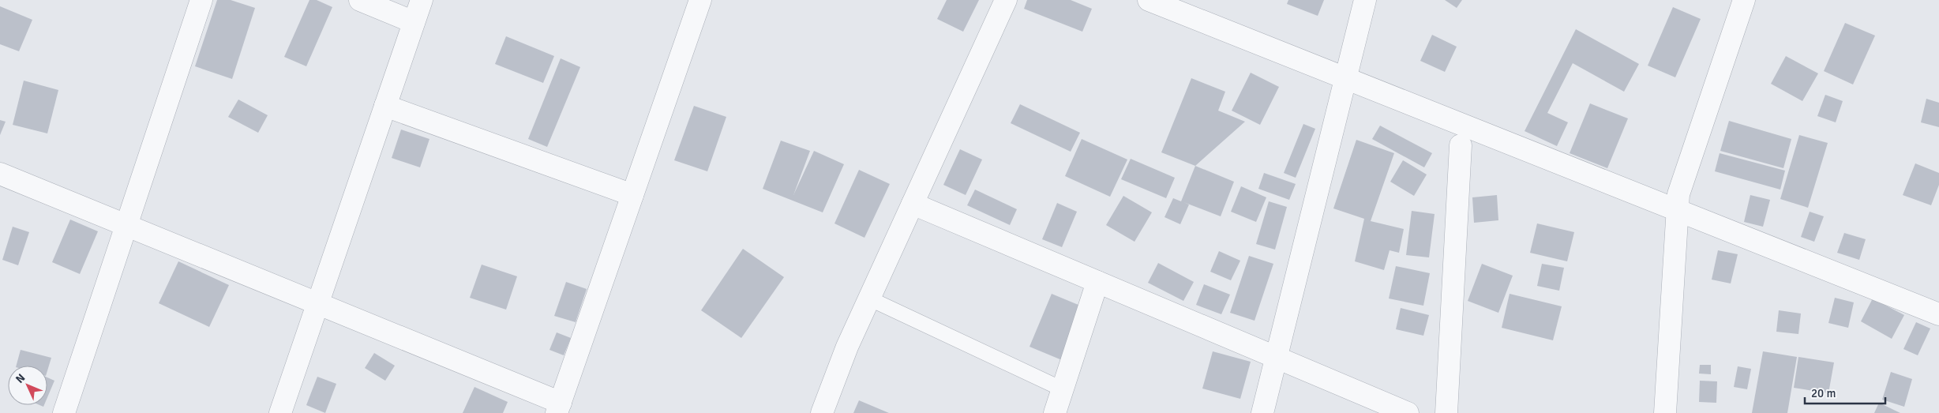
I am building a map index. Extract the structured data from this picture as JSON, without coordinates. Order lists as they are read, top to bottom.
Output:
{
  "scale_bar": "20 m",
  "north": "top left"
}
